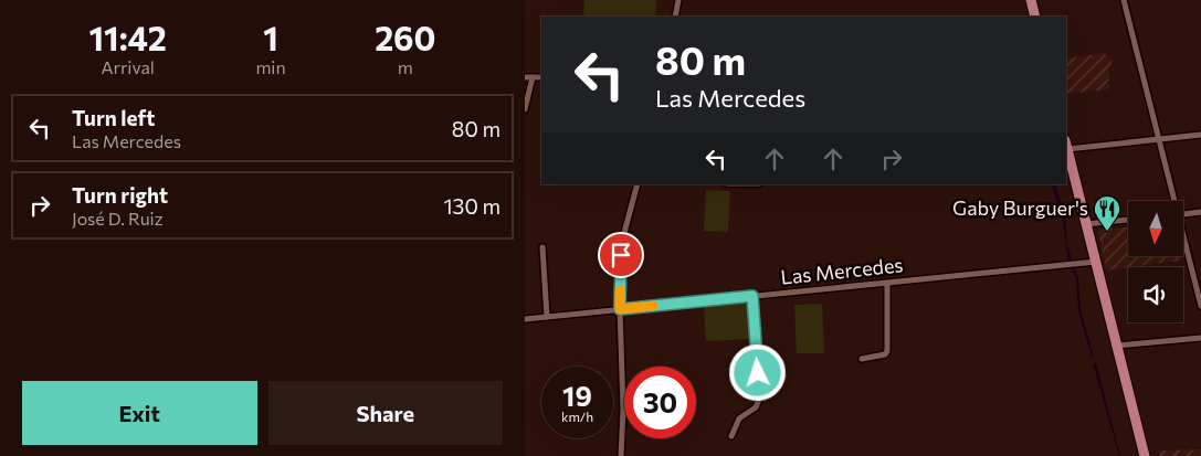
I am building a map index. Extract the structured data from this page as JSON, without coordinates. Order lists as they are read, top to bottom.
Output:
{
  "streets": {
    "street": ["Las Mercedes"]
  },
  "places": {
    "restaurant": ["Gaby Burguer's"]
  },
  "north": "bottom",
  "page": {
    "eta": [
      "11:42",
      "Arrival",
      "1",
      "min",
      "260",
      "m"
    ],
    "turn": ["80 m", "Las Mercedes"],
    "list": [
      {
        "name": "Turn left",
        "note": "Las Mercedes",
        "value": "80 m"
      },
      {
        "name": "Turn right",
        "note": "José D. Ruiz",
        "value": "130 m"
      }
    ],
    "speed": "19 km/h",
    "limit": "30",
    "buttons": ["Exit", "Share"]
  }
}
